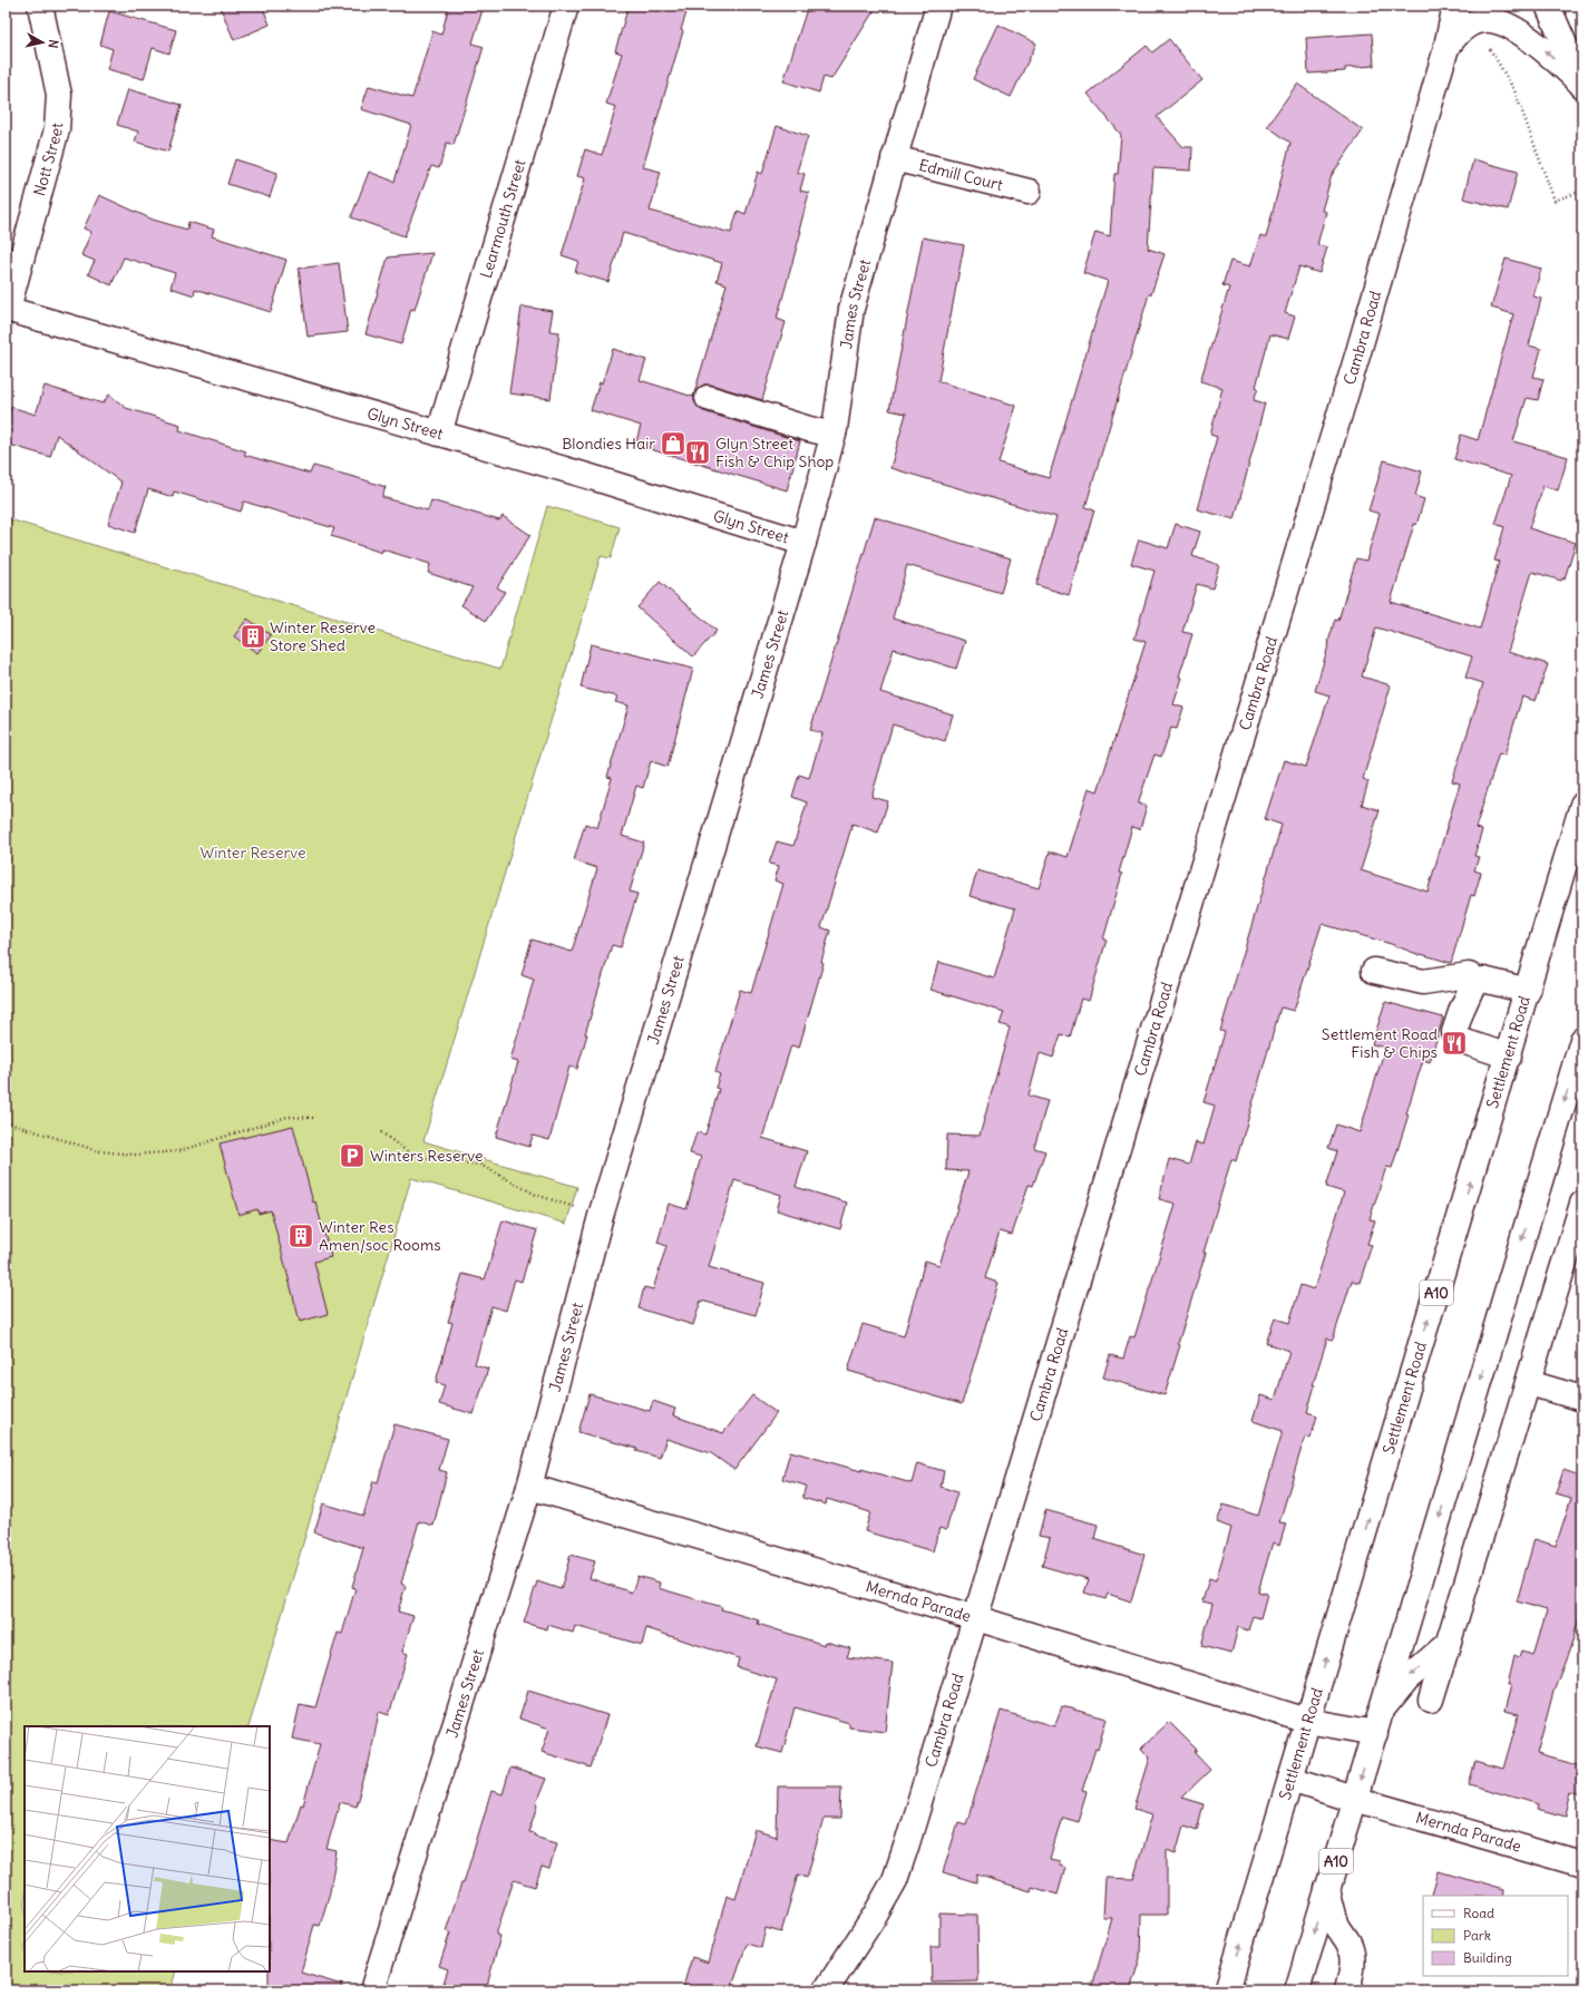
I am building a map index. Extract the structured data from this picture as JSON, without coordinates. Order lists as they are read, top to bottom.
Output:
{
  "streets": {
    "main road": [
      "Nott Street",
      "Edmill Court",
      "Learmouth Street",
      "James Street",
      "Cambra Road",
      "Glyn Street",
      "Settlement Road",
      "A10",
      "Mernda Parade"
    ]
  },
  "crossings": [
    ["Nott Street", "Glyn Street"],
    ["Edmill Court", "James Street"],
    ["Learmouth Street", "Glyn Street"],
    ["James Street", "Glyn Street"],
    ["James Street", "Mernda Parade"],
    ["Cambra Road", "Mernda Parade"],
    ["Settlement Road", "Mernda Parade"],
    ["A10", "Mernda Parade"]
  ],
  "parks": ["Winter Reserve"],
  "places": {
    "shop": ["Blondies Hair"],
    "restaurant": ["Glyn Street Fish & Chip Shop", "Settlement Road Fish & Chips"],
    "building": ["Winter Reserve Store Shed", "Winter Res Amen/soc Rooms"],
    "parking": ["Winters Reserve"]
  },
  "legend": ["Road", "Park", "Building"],
  "north": "right"
}
